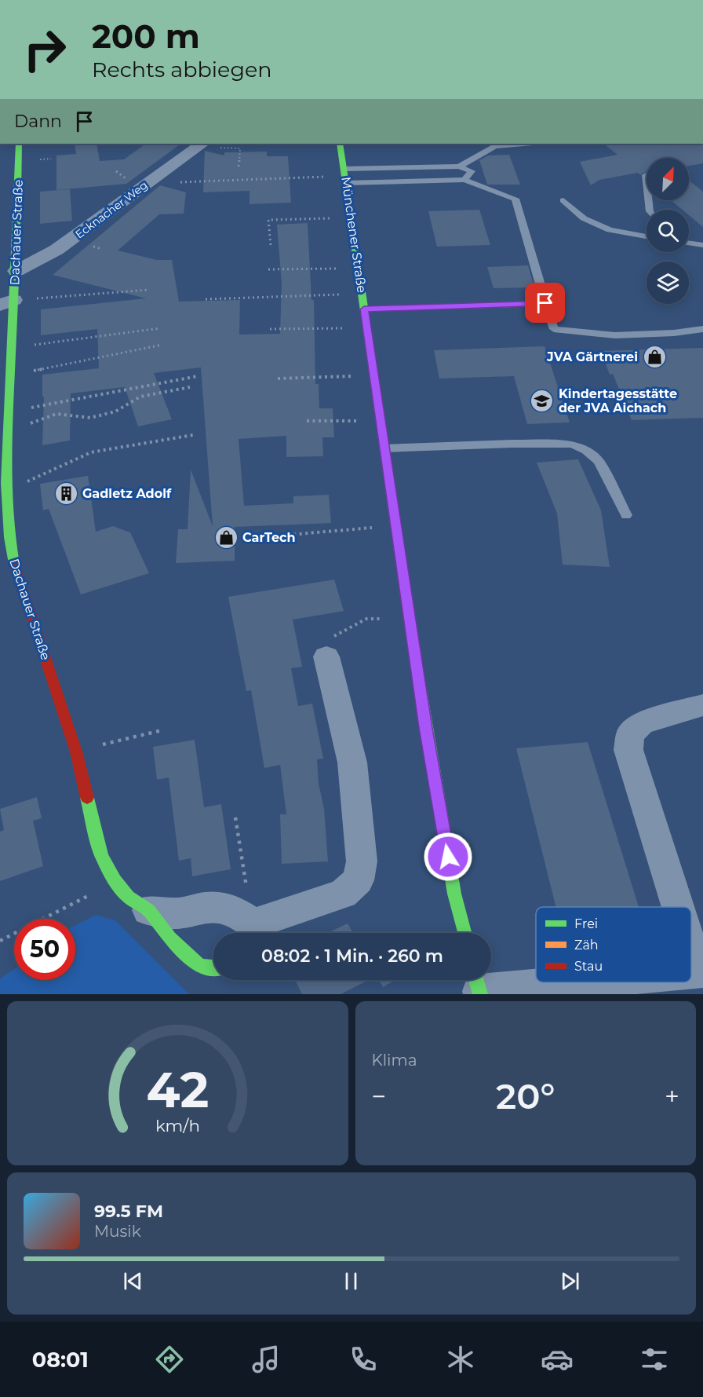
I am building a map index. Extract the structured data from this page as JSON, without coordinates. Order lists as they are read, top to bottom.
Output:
{
  "streets": {
    "street": ["Ecknacher Weg", "Dachauer Straße", "Münchener Straße"]
  },
  "crossings": [
    ["Ecknacher Weg", "Dachauer Straße"]
  ],
  "places": {
    "shop": ["JVA Gärtnerei", "CarTech"],
    "school or university": ["Kindertagesstätte der JVA Aichach"],
    "building": ["Gadletz Adolf"]
  },
  "legend": ["Frei", "Zäh", "Stau"],
  "north": "top right",
  "page": {
    "turn": ["200 m", "Rechts abbiegen"],
    "then": "Dann",
    "limit": "50",
    "trip": "08:02 · 1 Min. · 260 m",
    "tile": "Klima",
    "heat": ["−", "20°", "+"],
    "song": ["99.5 FM", "Musik"],
    "tabs": "08:01",
    "gauge": ["42", "km/h"]
  }
}
